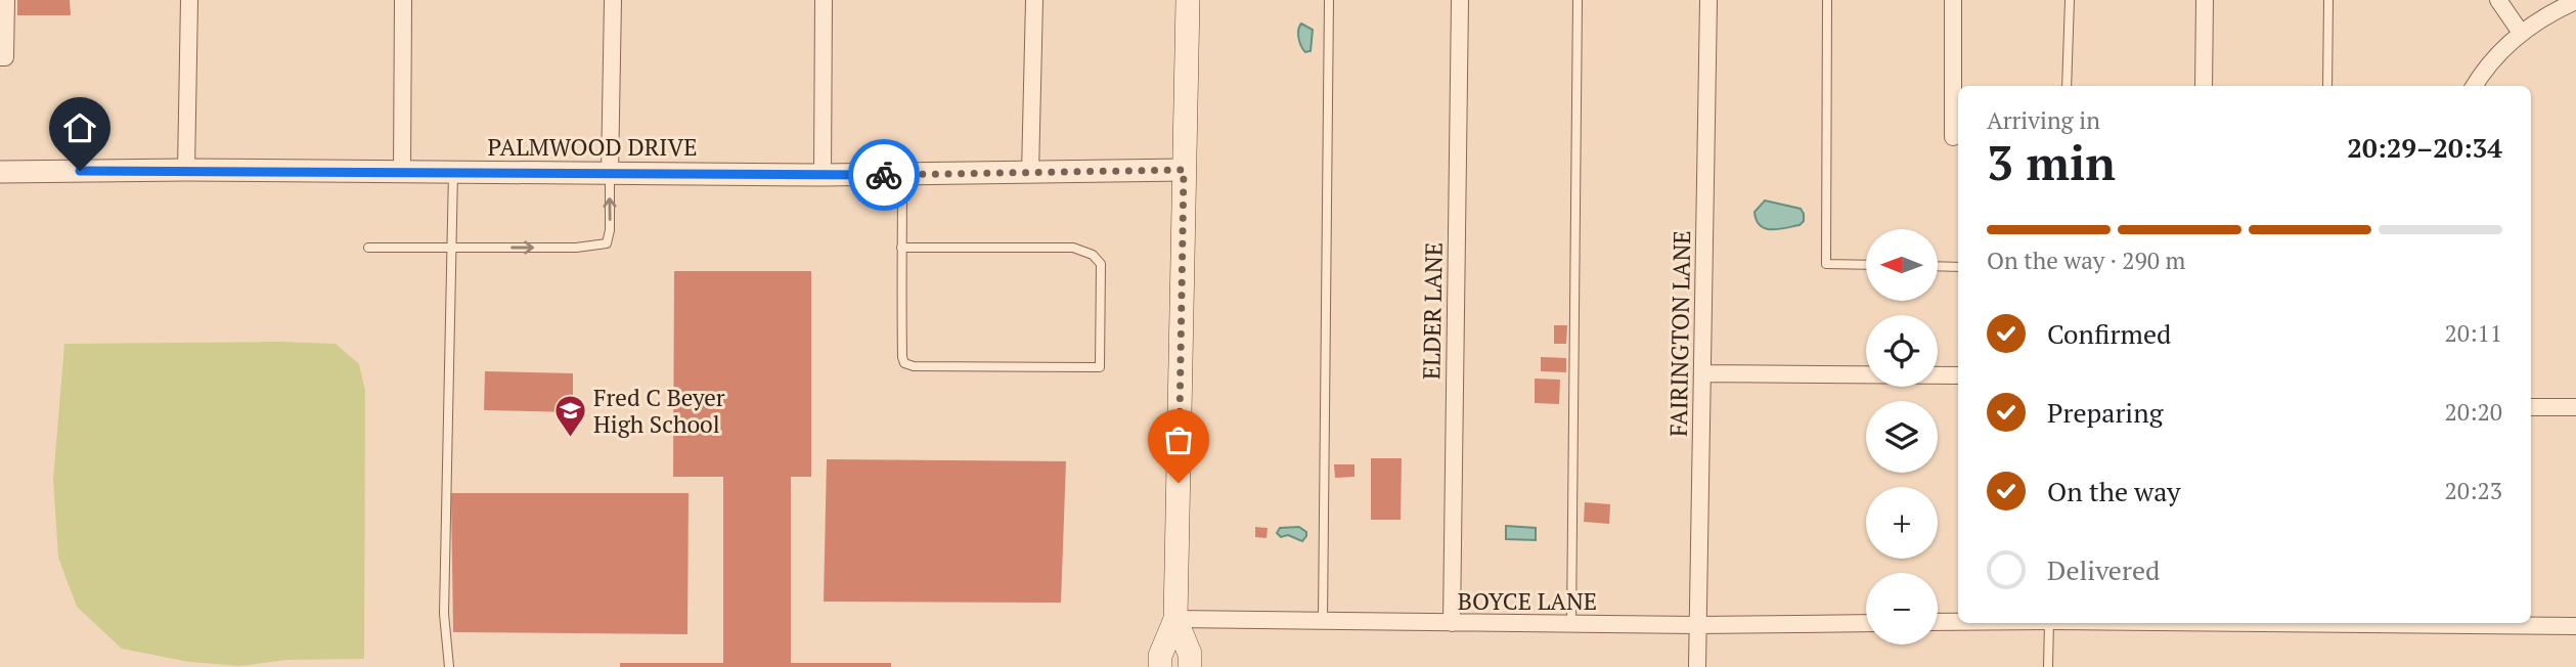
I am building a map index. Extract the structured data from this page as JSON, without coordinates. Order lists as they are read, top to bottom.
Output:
{
  "streets": {
    "street": [
      "PALMWOOD DRIVE",
      "ELDER LANE",
      "FAIRINGTON LANE",
      "BOYCE LANE"
    ]
  },
  "crossings": [
    ["ELDER LANE", "BOYCE LANE"],
    ["FAIRINGTON LANE", "BOYCE LANE"]
  ],
  "places": {
    "school or university": ["Fred C Beyer High School"]
  },
  "north": "left",
  "page": {
    "heading": ["3 min", "Arriving in", "20:29–20:34"],
    "bar": "On the way · 290 m",
    "map_buttons": ["+", "−"],
    "list": [
      ["Confirmed", "20:11"],
      ["Preparing", "20:20"],
      ["On the way", "20:23"],
      "Delivered"
    ]
  }
}
